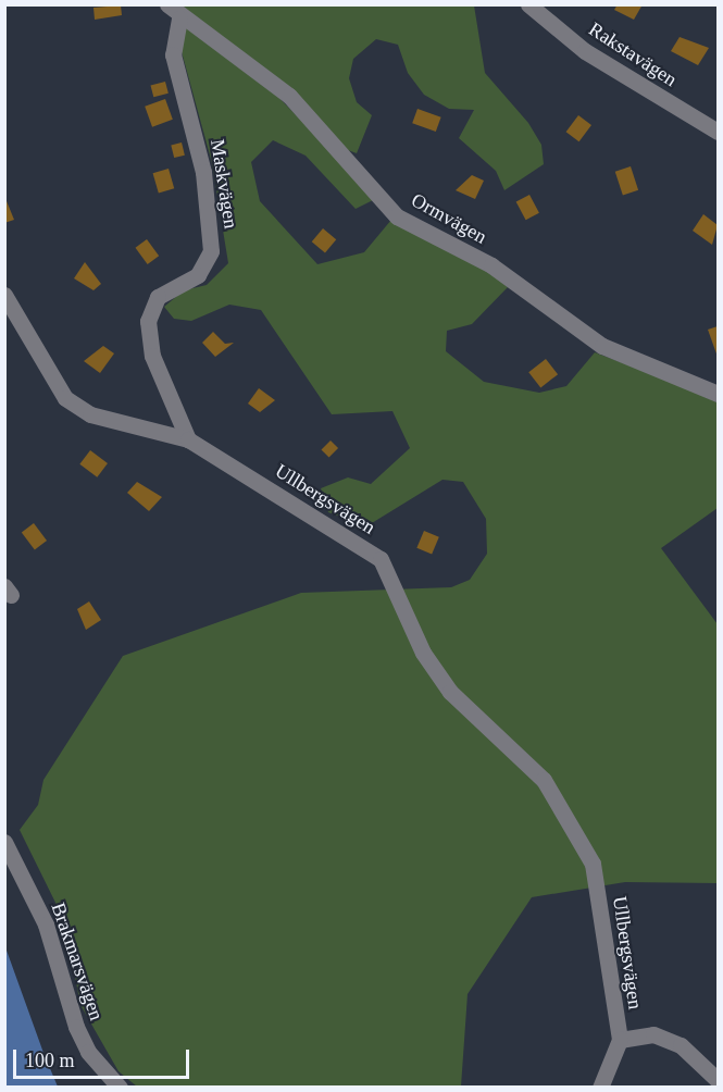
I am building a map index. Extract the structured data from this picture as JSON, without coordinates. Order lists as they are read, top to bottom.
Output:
{
  "streets": {
    "street": [
      "Rakstavägen",
      "Maskvägen",
      "Ormvägen",
      "Ullbergsvägen",
      "Brakmarsvägen"
    ]
  },
  "crossings": [
    ["Maskvägen", "Ormvägen"],
    ["Maskvägen", "Ullbergsvägen"]
  ],
  "scale_bar": "100 m"
}
